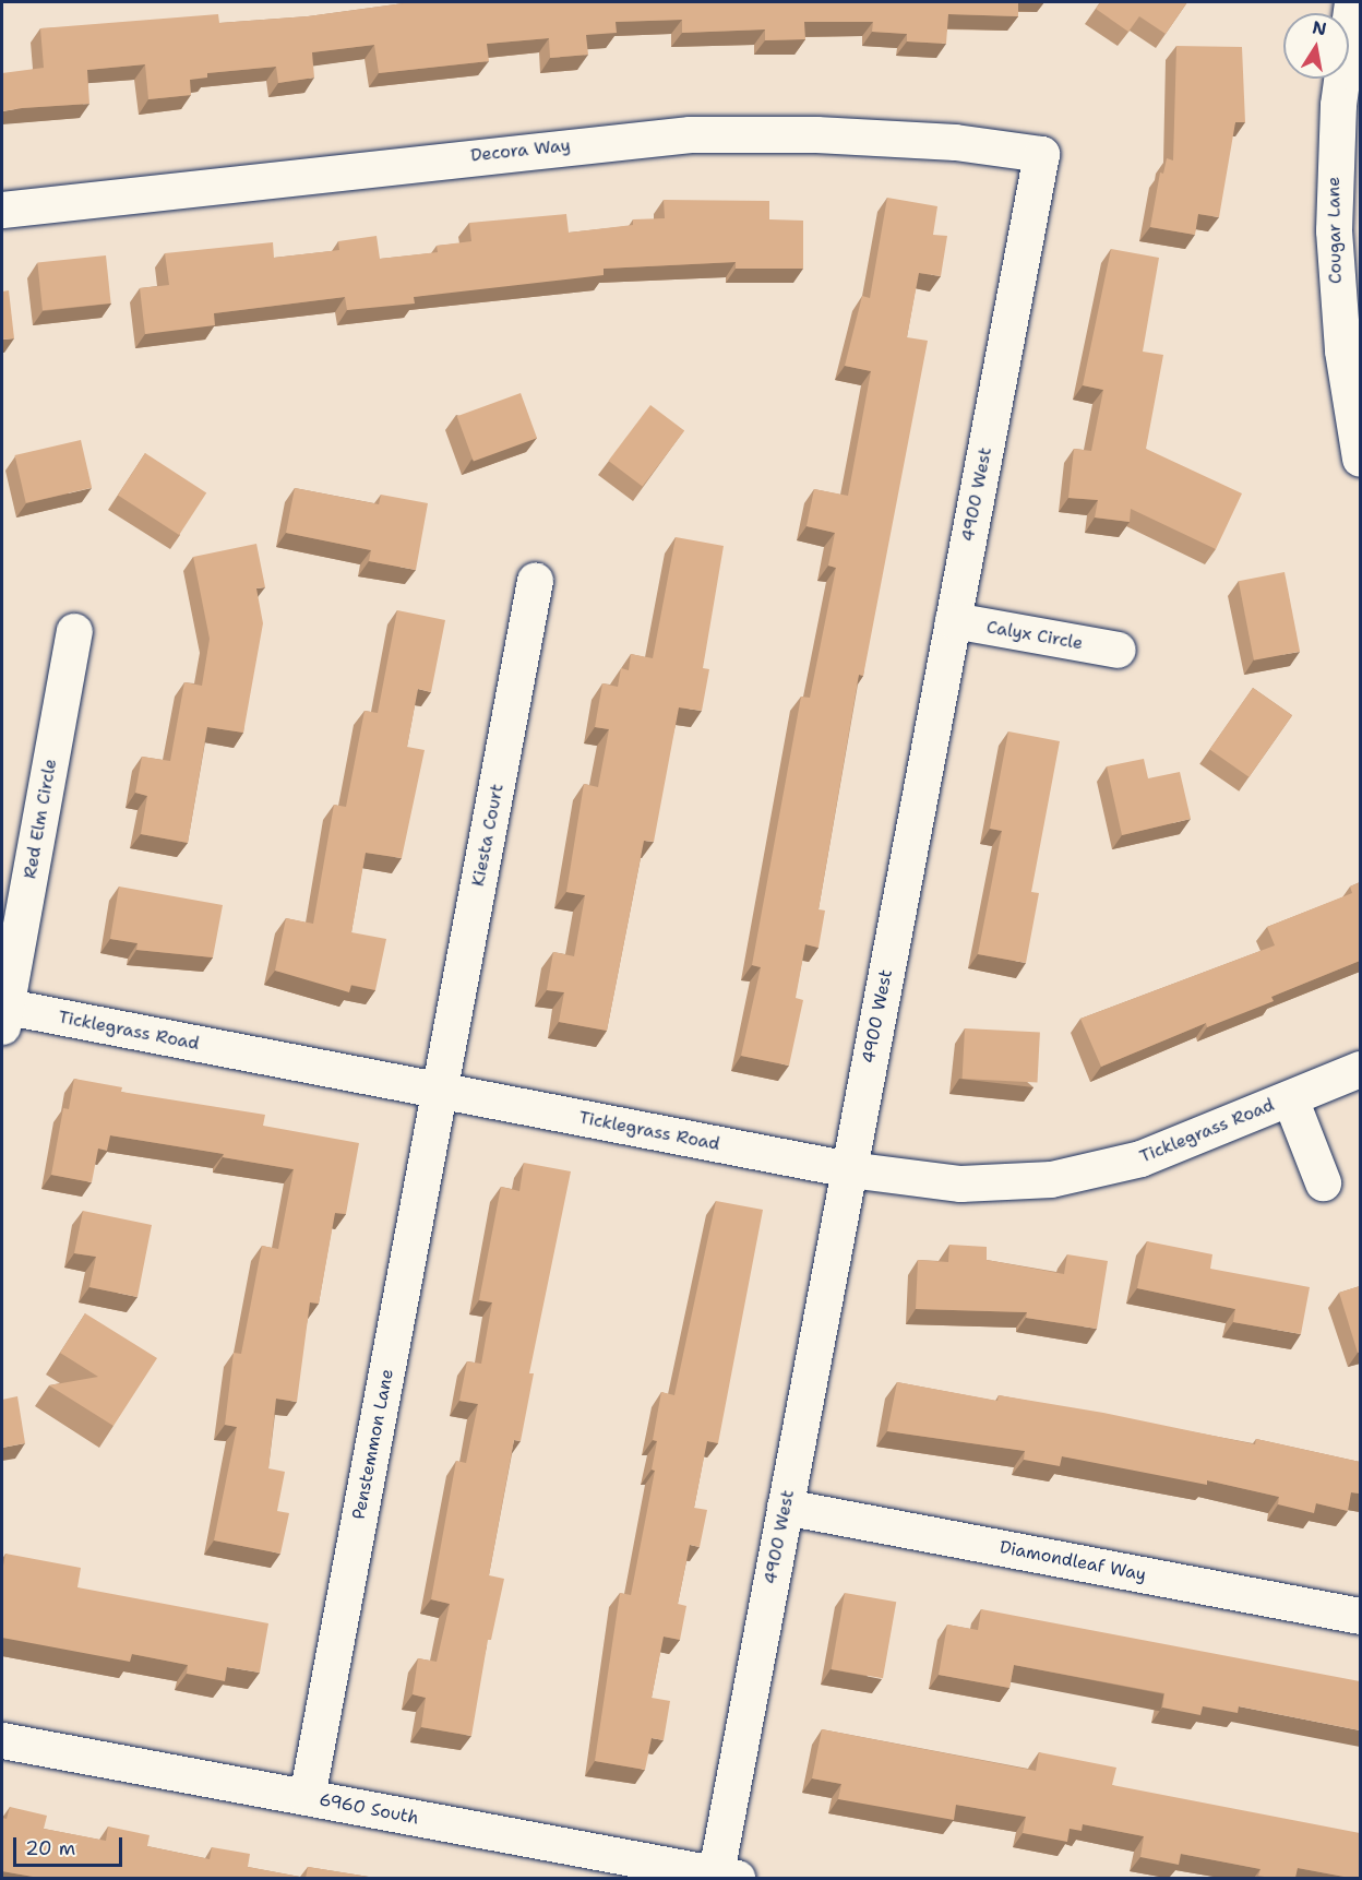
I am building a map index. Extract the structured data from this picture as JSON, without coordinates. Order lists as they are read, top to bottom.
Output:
{
  "streets": {
    "street": [
      "Decora Way",
      "Cougar Lane",
      "4900 West",
      "Calyx Circle",
      "Red Elm Circle",
      "Kiesta Court",
      "Ticklegrass Road",
      "Penstemmon Lane",
      "Diamondleaf Way",
      "6960 South"
    ]
  },
  "crossings": [
    ["Decora Way", "4900 West"],
    ["4900 West", "Calyx Circle"],
    ["4900 West", "Ticklegrass Road"],
    ["4900 West", "Diamondleaf Way"],
    ["4900 West", "6960 South"],
    ["Red Elm Circle", "Ticklegrass Road"],
    ["Kiesta Court", "Ticklegrass Road"],
    ["Kiesta Court", "Penstemmon Lane"],
    ["Ticklegrass Road", "Penstemmon Lane"],
    ["Penstemmon Lane", "6960 South"]
  ],
  "scale_bar": "20 m",
  "north": "top"
}
